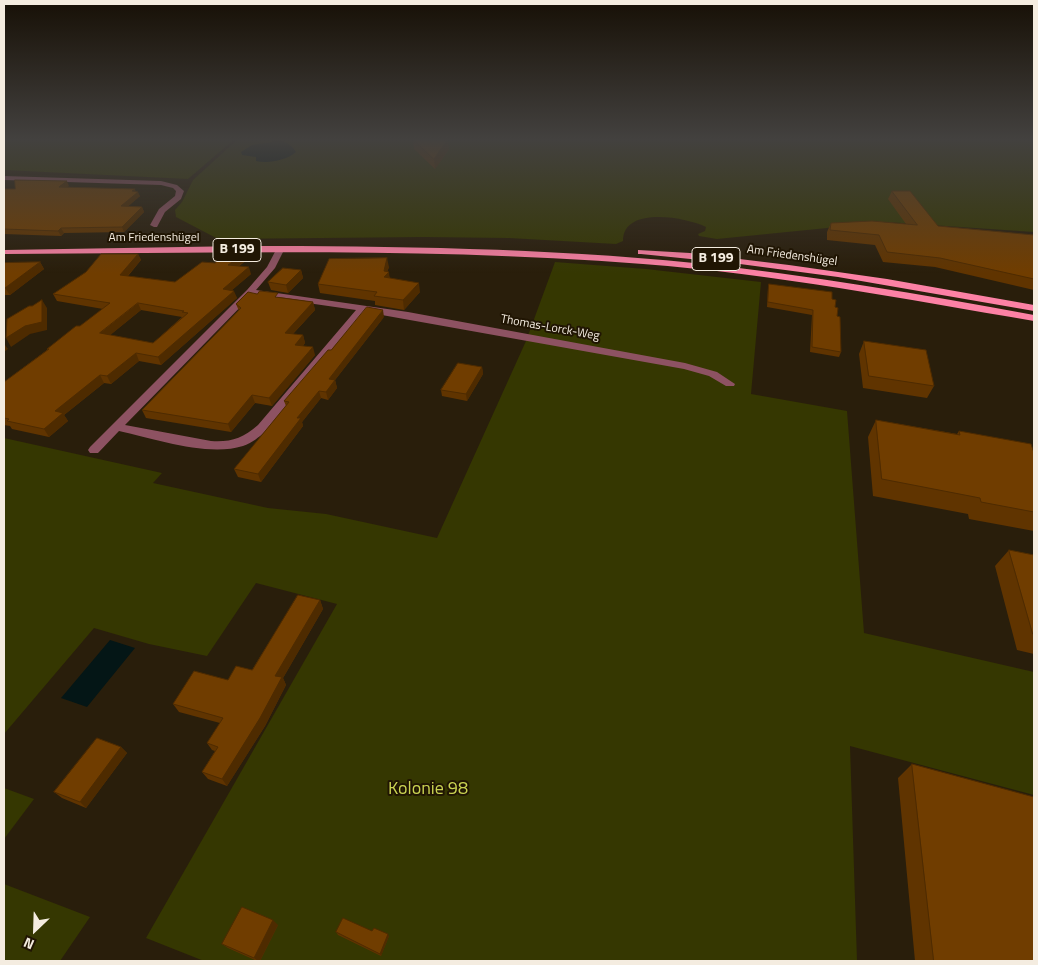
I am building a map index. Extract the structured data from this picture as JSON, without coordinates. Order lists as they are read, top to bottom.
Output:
{
  "streets": {
    "main road": ["Am Friedenshügel", "B 199"],
    "street": ["Thomas-Lorck-Weg"]
  },
  "parks": ["Kolonie 98"],
  "north": "bottom left"
}
